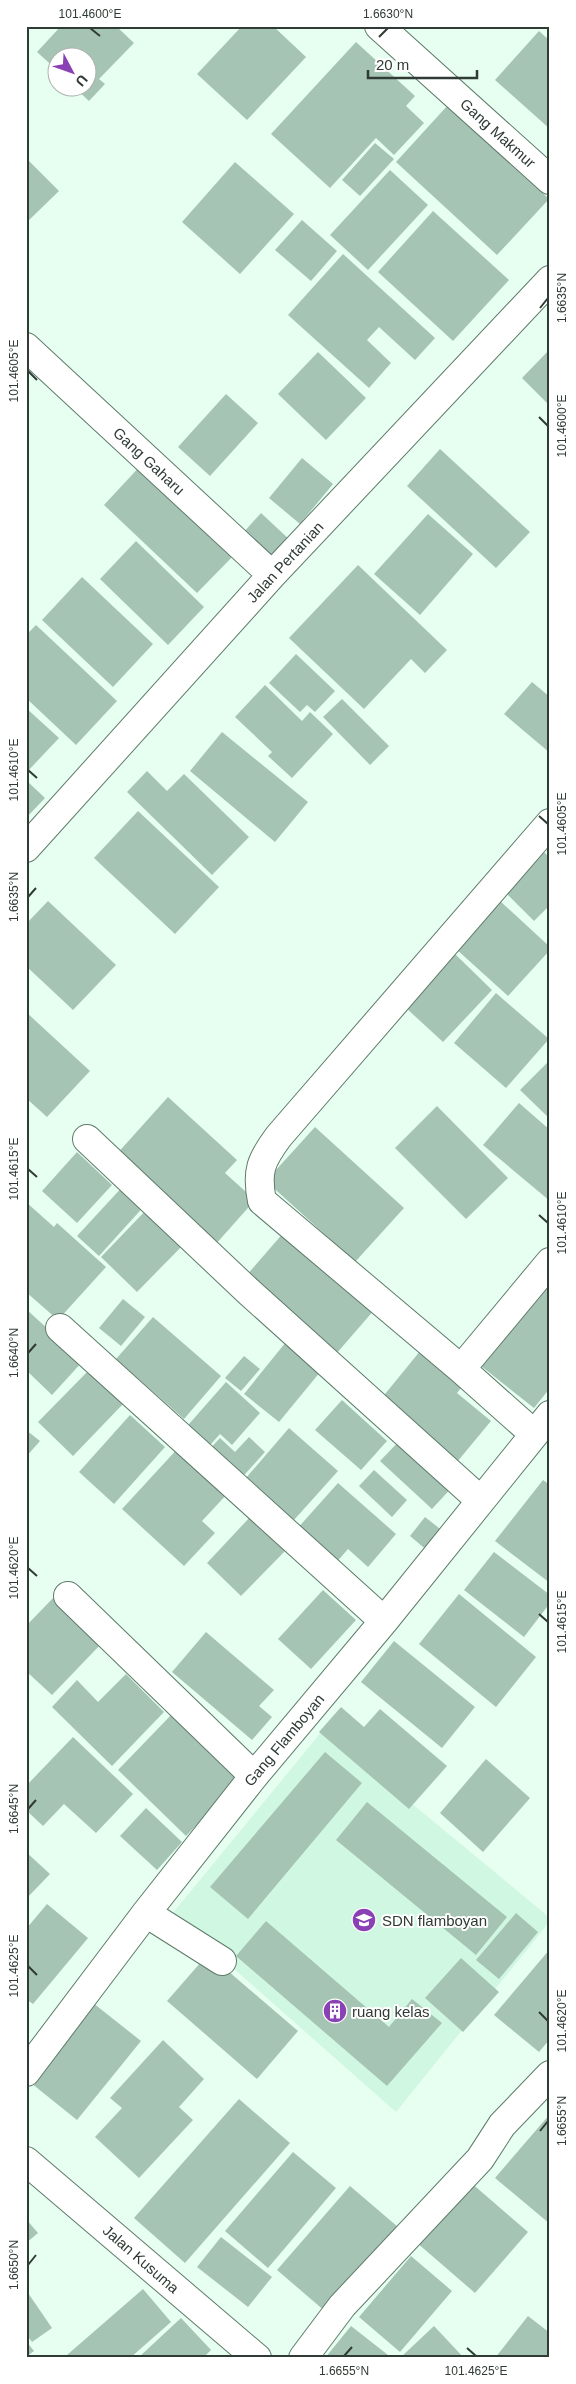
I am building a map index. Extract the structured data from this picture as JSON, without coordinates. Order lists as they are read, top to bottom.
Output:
{
  "streets": {
    "street": [
      "Gang Makmur",
      "Gang Gaharu",
      "Jalan Pertanian",
      "Gang Flamboyan",
      "Jalan Kusuma"
    ]
  },
  "crossings": [
    ["Gang Gaharu", "Jalan Pertanian"]
  ],
  "places": {
    "school or university": ["SDN flamboyan"],
    "building": ["ruang kelas"]
  },
  "scale_bar": "20 m",
  "north": "bottom right",
  "coordinates": [
    "101.4600°E",
    "1.6630°N",
    "1.6635°N",
    "101.4605°E",
    "101.4610°E",
    "101.4615°E",
    "1.6640°N",
    "101.4620°E",
    "1.6645°N",
    "101.4625°E",
    "1.6655°N",
    "1.6650°N"
  ]
}
